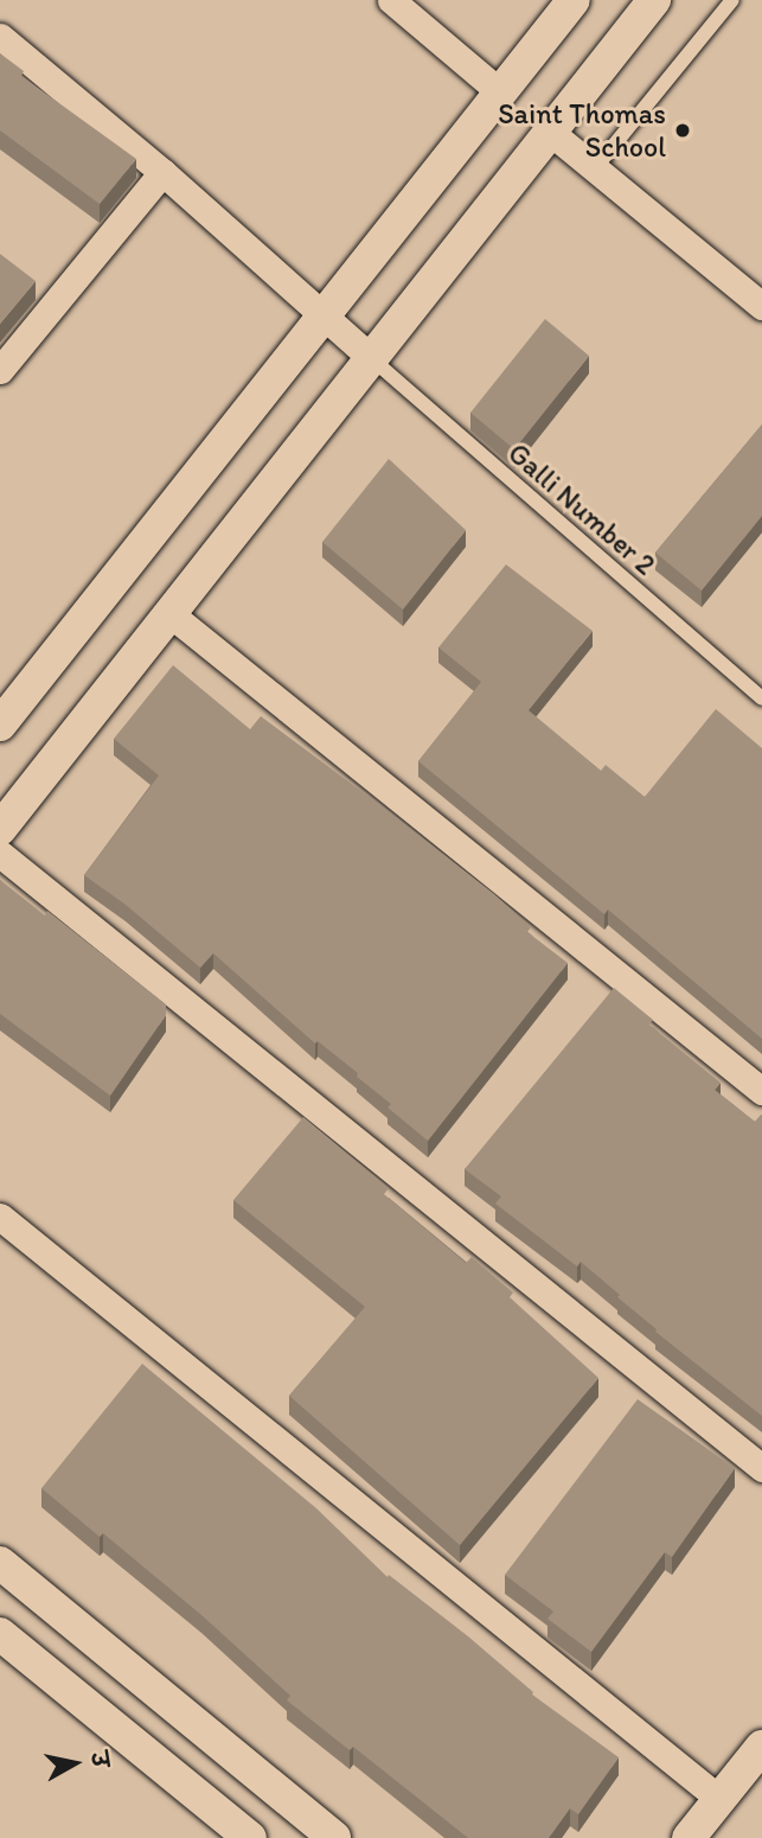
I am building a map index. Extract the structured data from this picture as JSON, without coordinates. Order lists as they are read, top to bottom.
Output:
{
  "streets": {
    "lane": ["Galli Number 2"]
  },
  "places": ["Saint Thomas School"],
  "north": "right"
}
